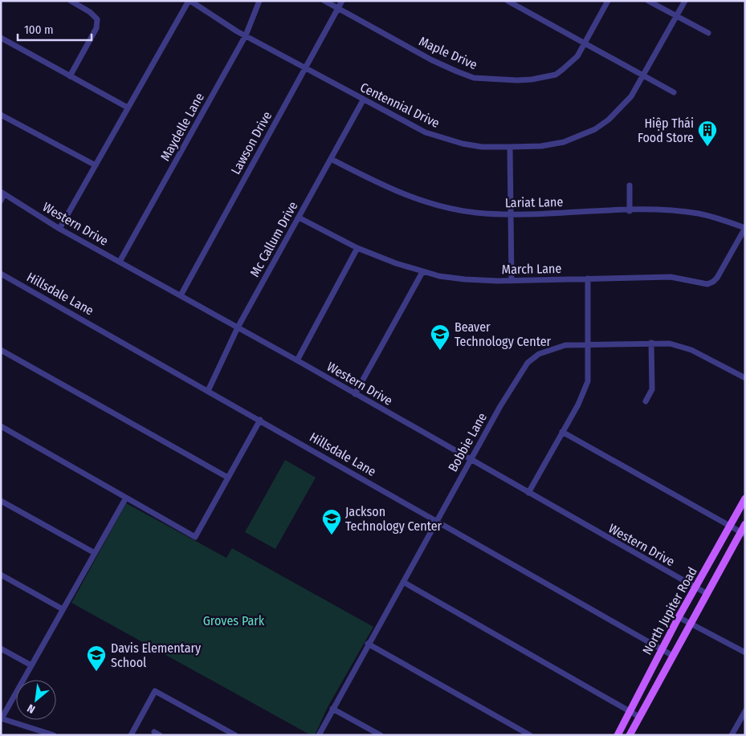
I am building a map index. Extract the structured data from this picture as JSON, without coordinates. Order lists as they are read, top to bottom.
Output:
{
  "streets": {
    "main road": ["North Jupiter Road"],
    "street": [
      "Maple Drive",
      "Centennial Drive",
      "Maydelle Lane",
      "Lawson Drive",
      "Lariat Lane",
      "Western Drive",
      "Mc Callum Drive",
      "March Lane",
      "Hillsdale Lane",
      "Bobbie Lane"
    ]
  },
  "crossings": [
    ["Maple Drive", "Lawson Drive"],
    ["Centennial Drive", "Maydelle Lane"],
    ["Centennial Drive", "Lawson Drive"],
    ["Centennial Drive", "Mc Callum Drive"],
    ["Maydelle Lane", "Western Drive"],
    ["Lawson Drive", "Western Drive"],
    ["Lariat Lane", "Mc Callum Drive"],
    ["Lariat Lane", "March Lane"],
    ["Western Drive", "Mc Callum Drive"],
    ["Western Drive", "Bobbie Lane"],
    ["Western Drive", "North Jupiter Road"],
    ["Mc Callum Drive", "March Lane"],
    ["Mc Callum Drive", "Hillsdale Lane"],
    ["Hillsdale Lane", "Bobbie Lane"],
    ["Hillsdale Lane", "North Jupiter Road"]
  ],
  "parks": ["Groves Park"],
  "places": {
    "building": ["Hiệp Thái Food Store"],
    "school or university": ["Beaver Technology Center", "Jackson Technology Center", "Davis Elementary School"]
  },
  "scale_bar": "100 m",
  "north": "bottom left"
}
